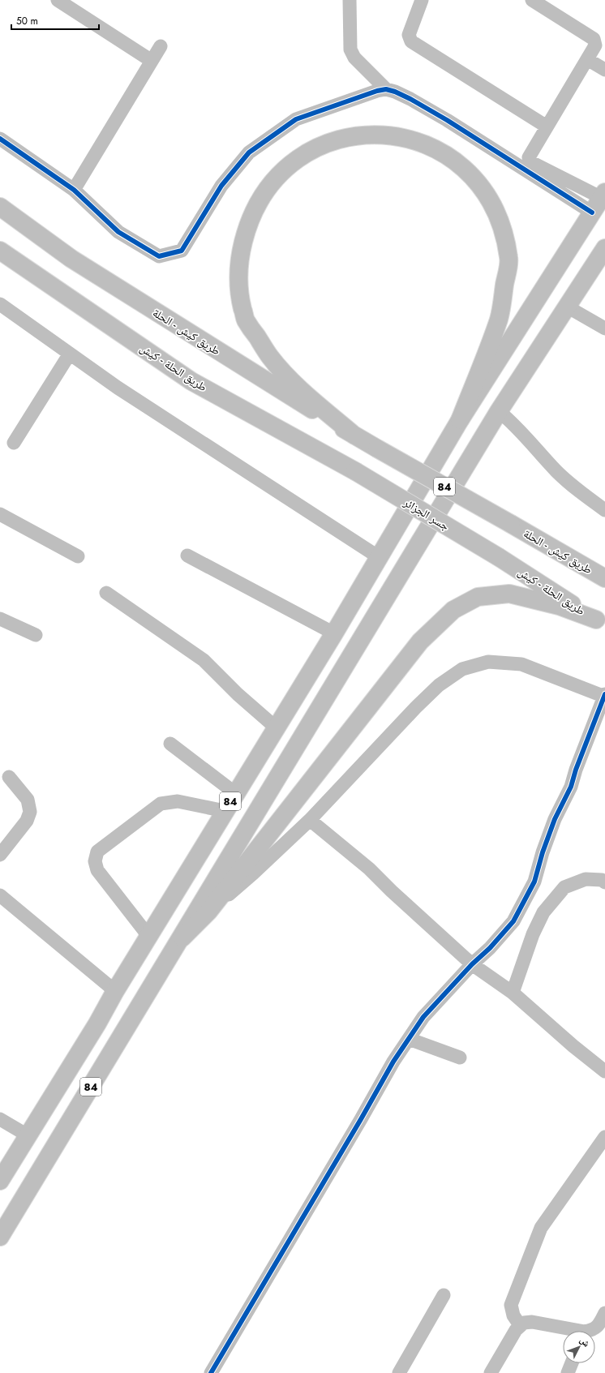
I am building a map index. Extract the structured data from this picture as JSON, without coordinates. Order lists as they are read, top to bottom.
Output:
{
  "streets": {
    "main road": [
      "طريق كيش - الحلة",
      "طريق الحلة - كيش",
      "84",
      "جسر الجزائر"
    ]
  },
  "crossings": [
    ["طريق الحلة - كيش", "جسر الجزائر"]
  ],
  "scale_bar": "50 m",
  "north": "top right"
}
